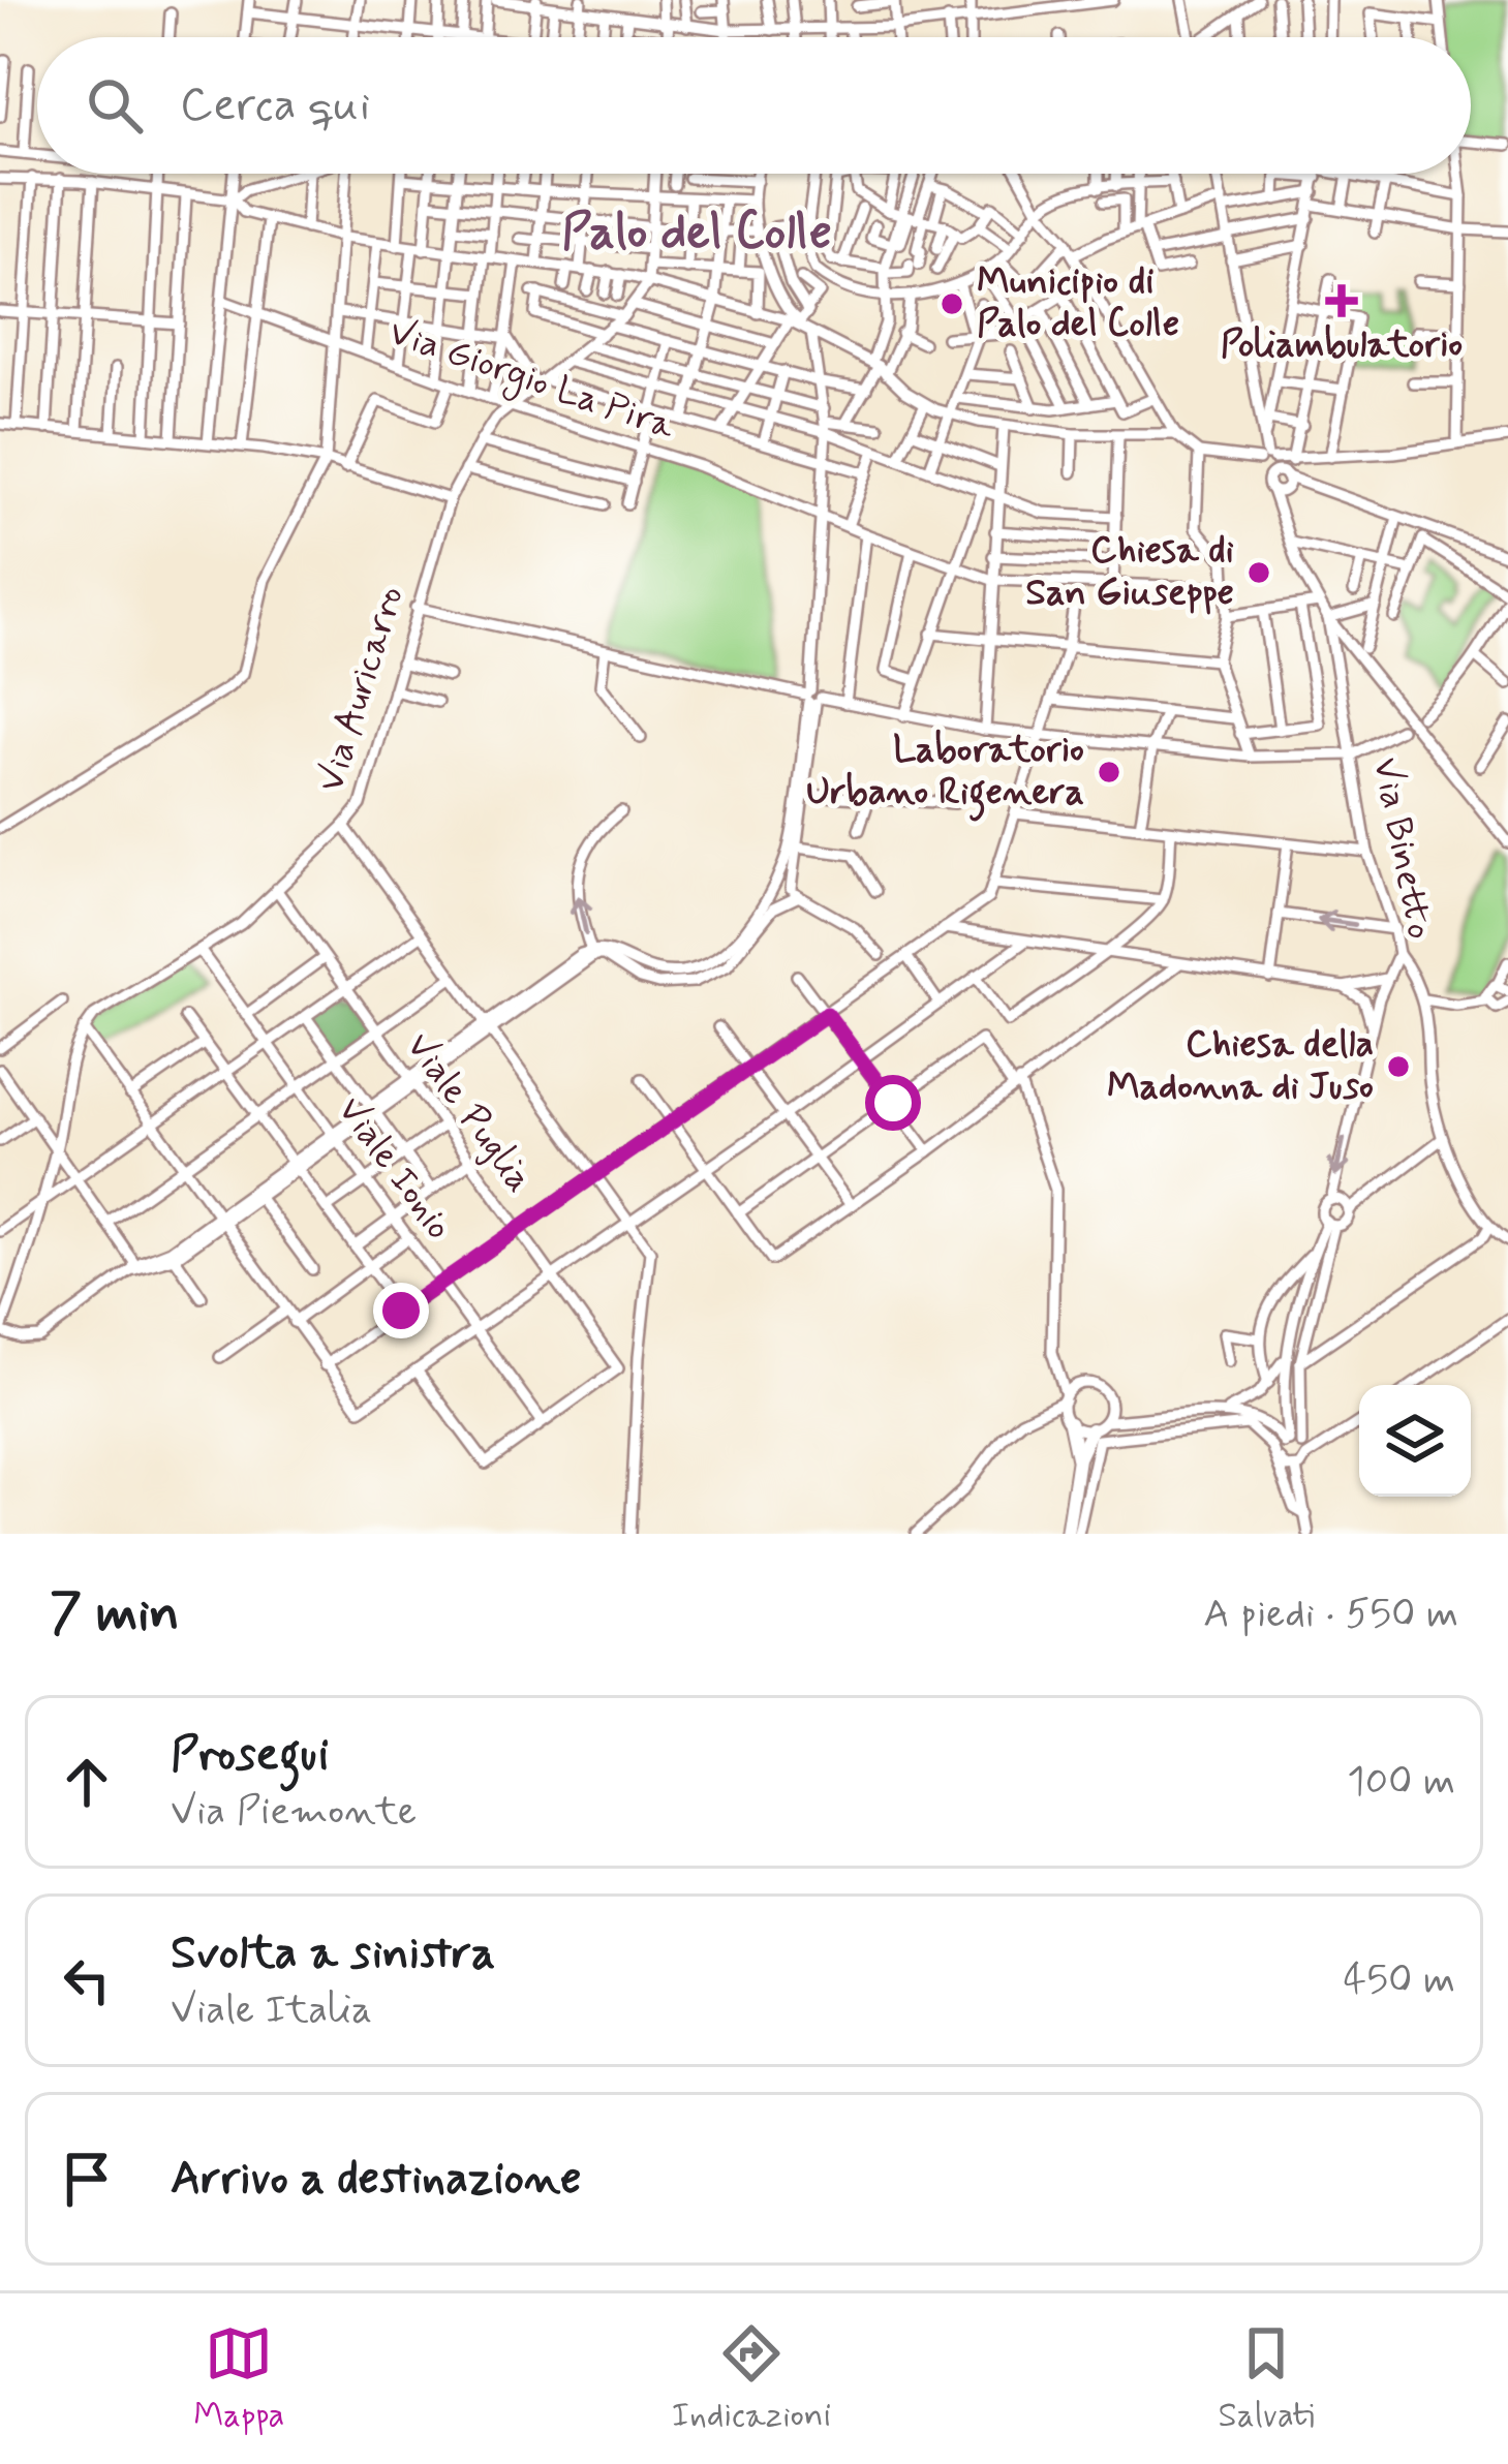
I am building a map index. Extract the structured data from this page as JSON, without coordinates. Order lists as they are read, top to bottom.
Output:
{
  "streets": {
    "street": [
      "Via Giorgio La Pira",
      "Via Auricarro",
      "Via Binetto",
      "Viale Puglia",
      "Viale Ionio"
    ]
  },
  "crossings": [
    ["Via Giorgio La Pira", "Via Auricarro"],
    ["Via Auricarro", "Viale Puglia"],
    ["Via Auricarro", "Viale Ionio"],
    ["Viale Puglia", "Viale Ionio"]
  ],
  "districts": ["Palo del Colle"],
  "places": {
    "health": ["Poliambulatorio"],
    "other": [
      "Municipio di Palo del Colle",
      "Chiesa di San Giuseppe",
      "Laboratorio Urbano Rigenera",
      "Chiesa della Madonna di Juso"
    ]
  },
  "page": {
    "search": "Cerca qui",
    "heading": ["7 min", "A piedi · 550 m"],
    "list": [
      ["Prosegui", "Via Piemonte", "100 m"],
      ["Svolta a sinistra", "Viale Italia", "450 m"],
      "Arrivo a destinazione"
    ],
    "nav": ["Mappa", "Indicazioni", "Salvati"]
  }
}
